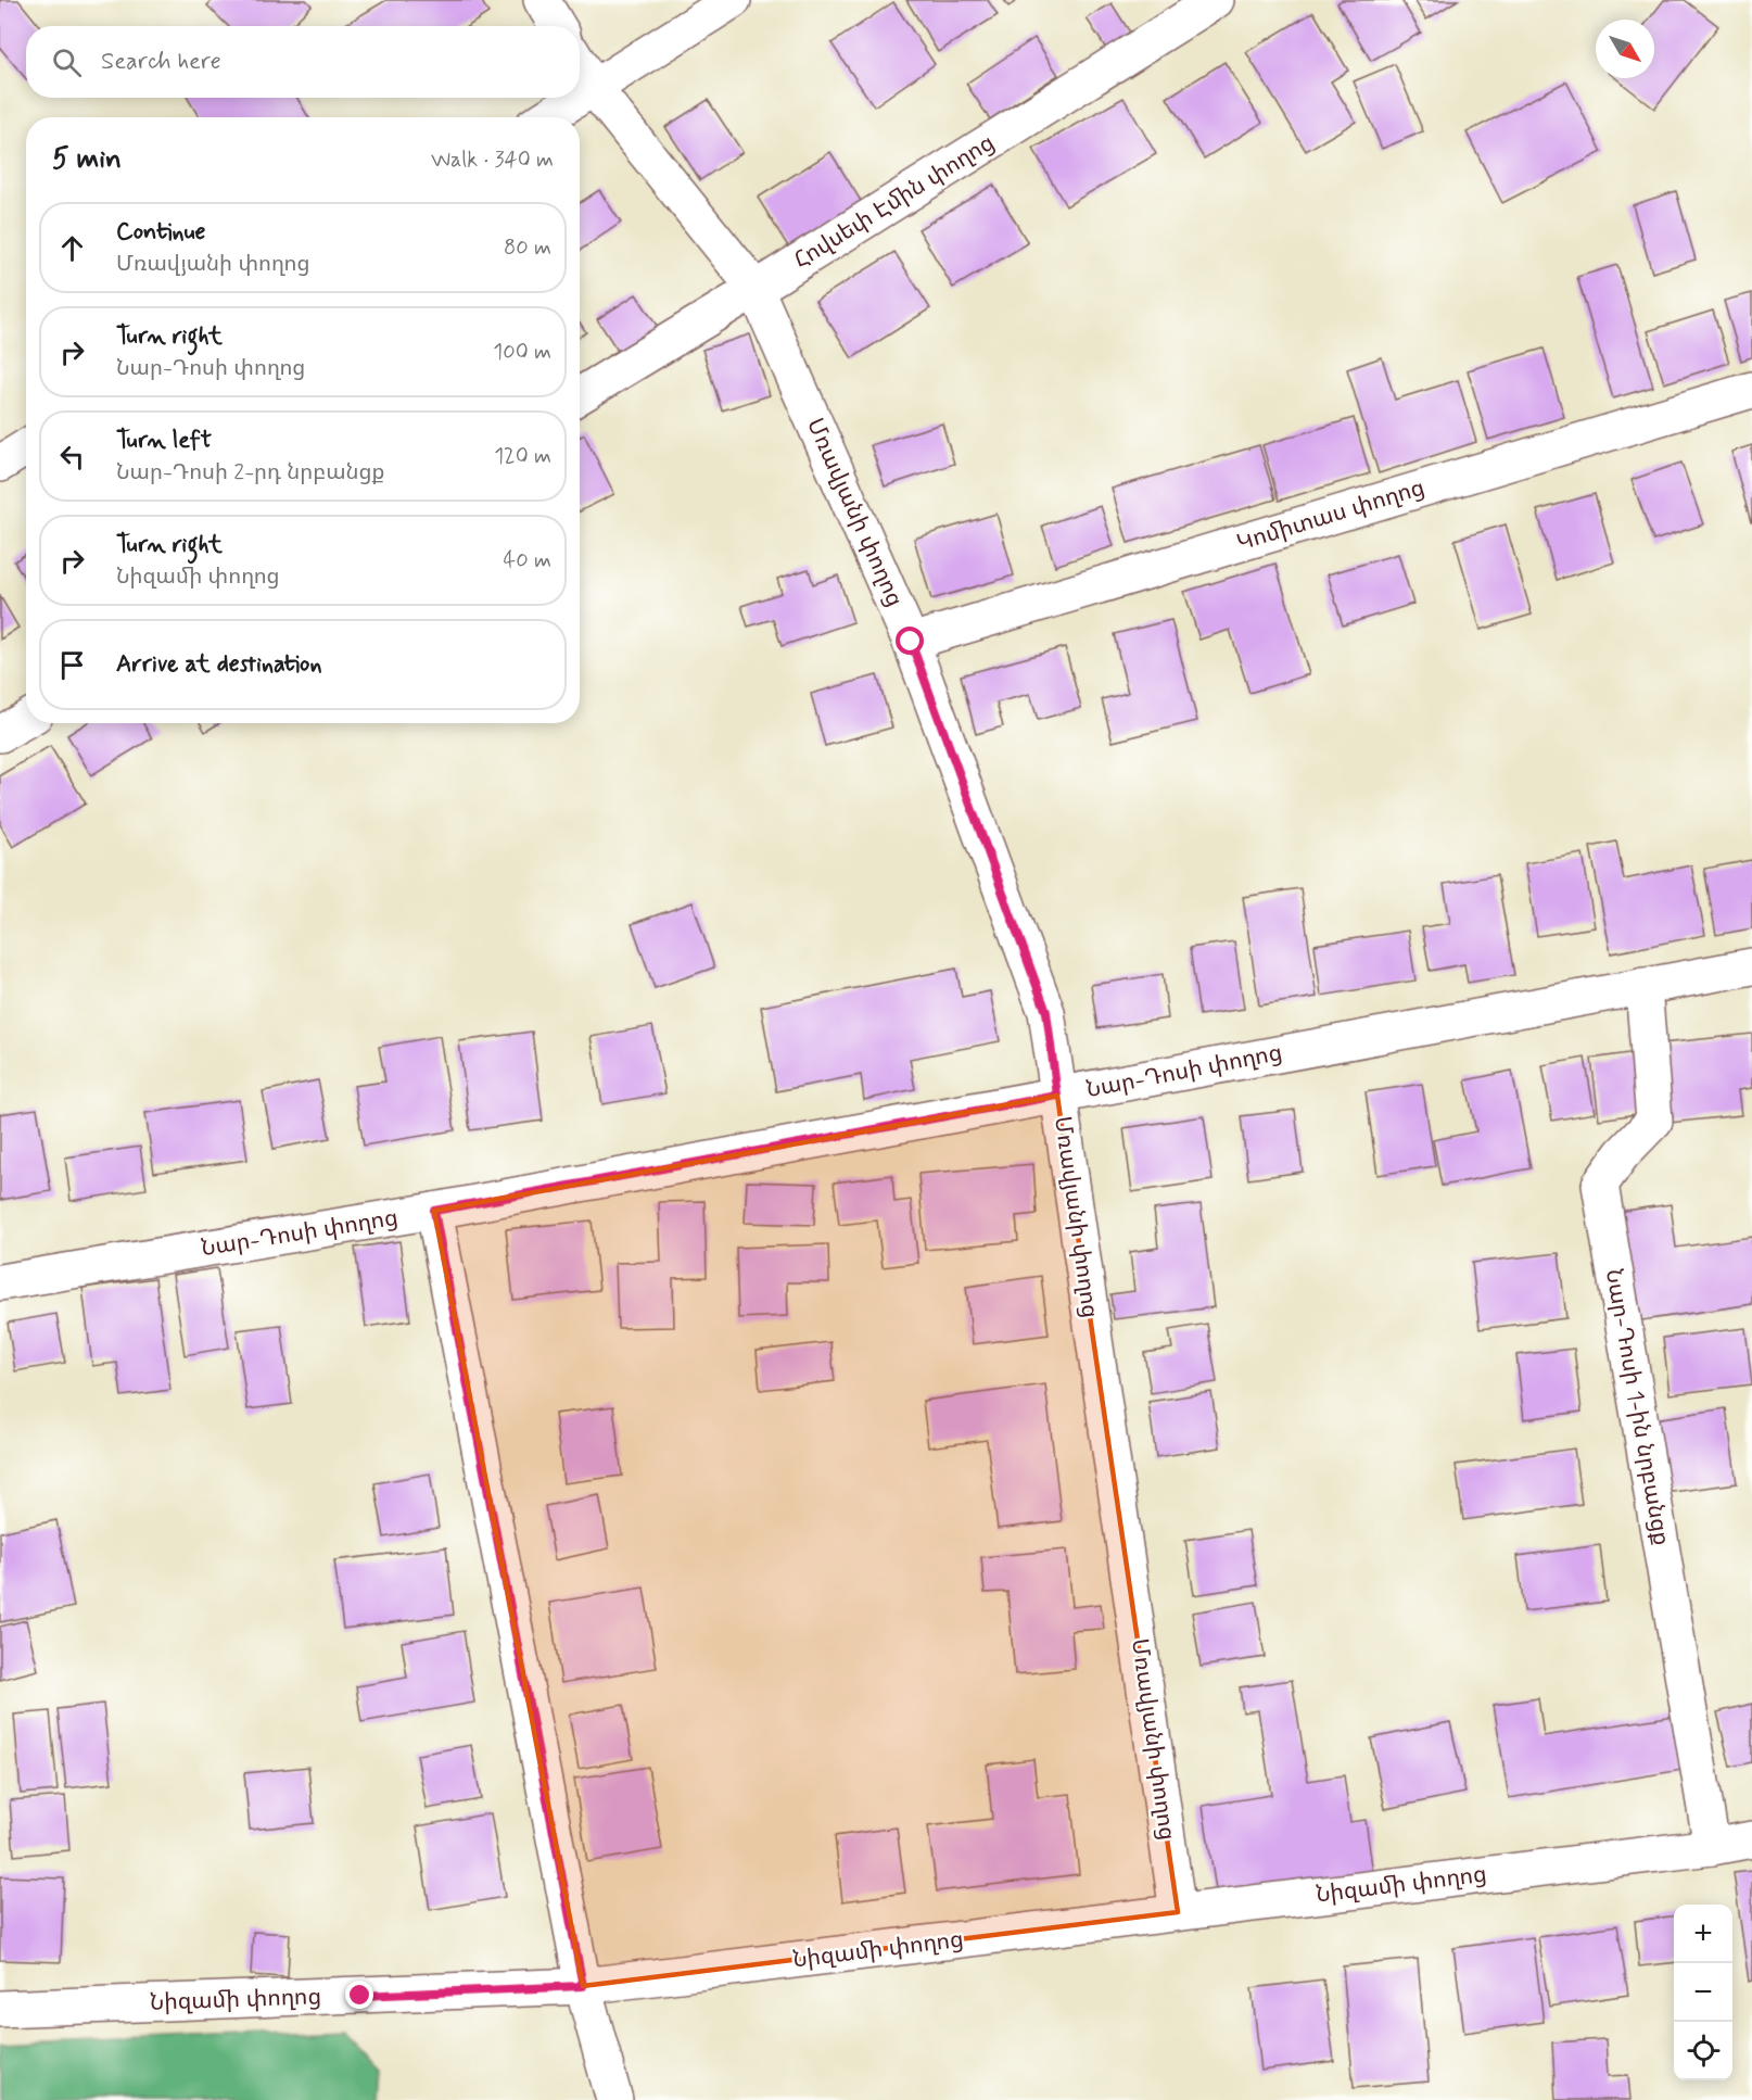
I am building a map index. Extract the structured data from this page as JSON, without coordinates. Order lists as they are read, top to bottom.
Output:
{
  "streets": {
    "street": [
      "Հովսեփ Էմին փողոց",
      "Մռավյանի փողոց",
      "Կոմիտաս փողոց",
      "Նար-Դոսի փողոց",
      "Նար-Դոսի 1-ին նրբանցք",
      "Նիզամի փողոց"
    ]
  },
  "crossings": [
    ["Հովսեփ Էմին փողոց", "Մռավյանի փողոց"],
    ["Մռավյանի փողոց", "Կոմիտաս փողոց"],
    ["Մռավյանի փողոց", "Նար-Դոսի փողոց"],
    ["Մռավյանի փողոց", "Նիզամի փողոց"],
    ["Նար-Դոսի փողոց", "Նար-Դոսի 1-ին նրբանցք"],
    ["Նար-Դոսի 1-ին նրբանցք", "Նիզամի փողոց"]
  ],
  "north": "bottom right",
  "page": {
    "search": "Search here",
    "heading": ["5 min", "Walk · 340 m"],
    "list": [
      ["Continue", "Մռավյանի փողոց", "80 m"],
      ["Turn right", "Նար-Դոսի փողոց", "100 m"],
      ["Turn left", "Նար-Դոսի 2-րդ նրբանցք", "120 m"],
      ["Turn right", "Նիզամի փողոց", "40 m"],
      "Arrive at destination"
    ],
    "map_buttons": ["+", "−"]
  }
}
